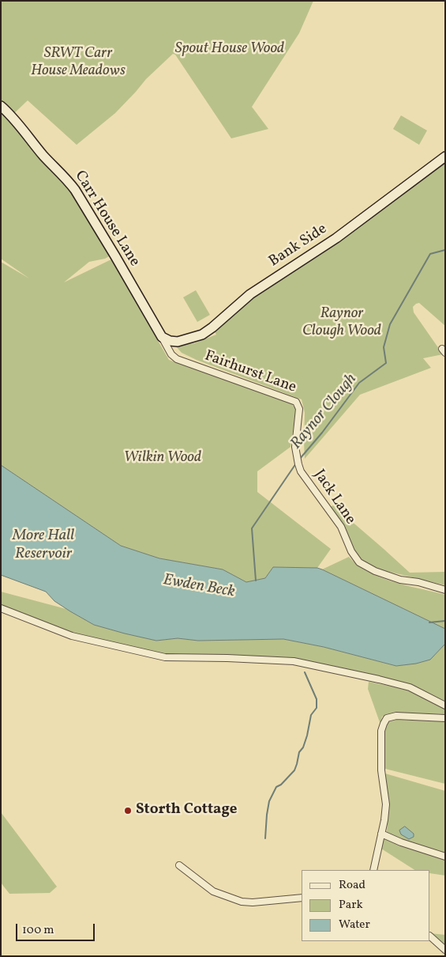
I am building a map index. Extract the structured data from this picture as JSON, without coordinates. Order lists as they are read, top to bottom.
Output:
{
  "streets": {
    "street": [
      "Carr House Lane",
      "Bank Side",
      "Fairhurst Lane",
      "Jack Lane"
    ]
  },
  "crossings": [
    ["Carr House Lane", "Bank Side"],
    ["Carr House Lane", "Fairhurst Lane"],
    ["Bank Side", "Fairhurst Lane"],
    ["Fairhurst Lane", "Jack Lane"]
  ],
  "water": ["Raynor Clough", "More Hall Reservoir", "Ewden Beck"],
  "parks": [
    "Spout House Wood",
    "SRWT Carr House Meadows",
    "Raynor Clough Wood",
    "Wilkin Wood"
  ],
  "places": ["Storth Cottage"],
  "legend": ["Road", "Park", "Water"],
  "scale_bar": "100 m"
}
